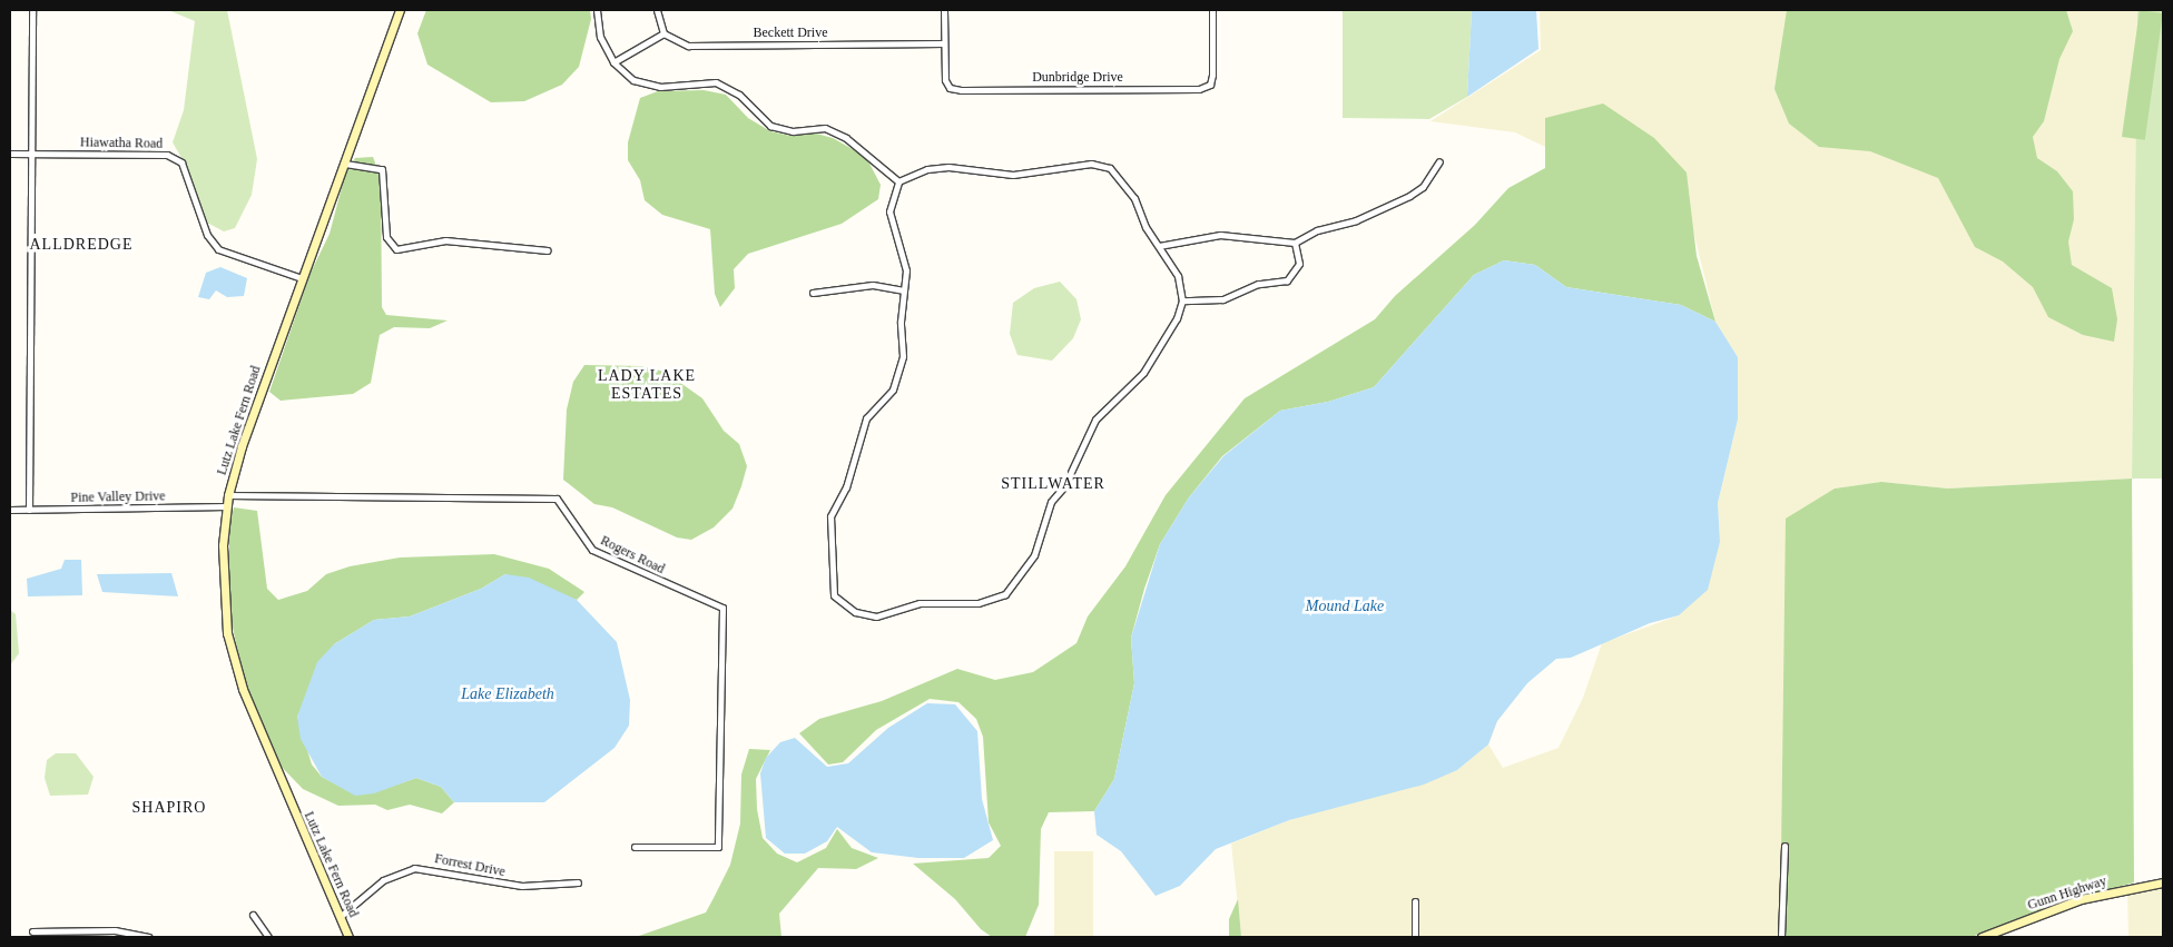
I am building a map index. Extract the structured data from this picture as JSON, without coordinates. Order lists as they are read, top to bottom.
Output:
{
  "streets": {
    "main road": ["Lutz Lake Fern Road", "Gunn Highway"],
    "street": [
      "Beckett Drive",
      "Dunbridge Drive",
      "Hiawatha Road",
      "Pine Valley Drive",
      "Rogers Road",
      "Forrest Drive"
    ]
  },
  "crossings": [
    ["Beckett Drive", "Dunbridge Drive"],
    ["Hiawatha Road", "Lutz Lake Fern Road"],
    ["Lutz Lake Fern Road", "Pine Valley Drive"],
    ["Lutz Lake Fern Road", "Rogers Road"],
    ["Lutz Lake Fern Road", "Forrest Drive"]
  ],
  "districts": [
    "ALLDREDGE",
    "LADY LAKE ESTATES",
    "STILLWATER",
    "SHAPIRO"
  ],
  "water": ["Mound Lake", "Lake Elizabeth"]
}
